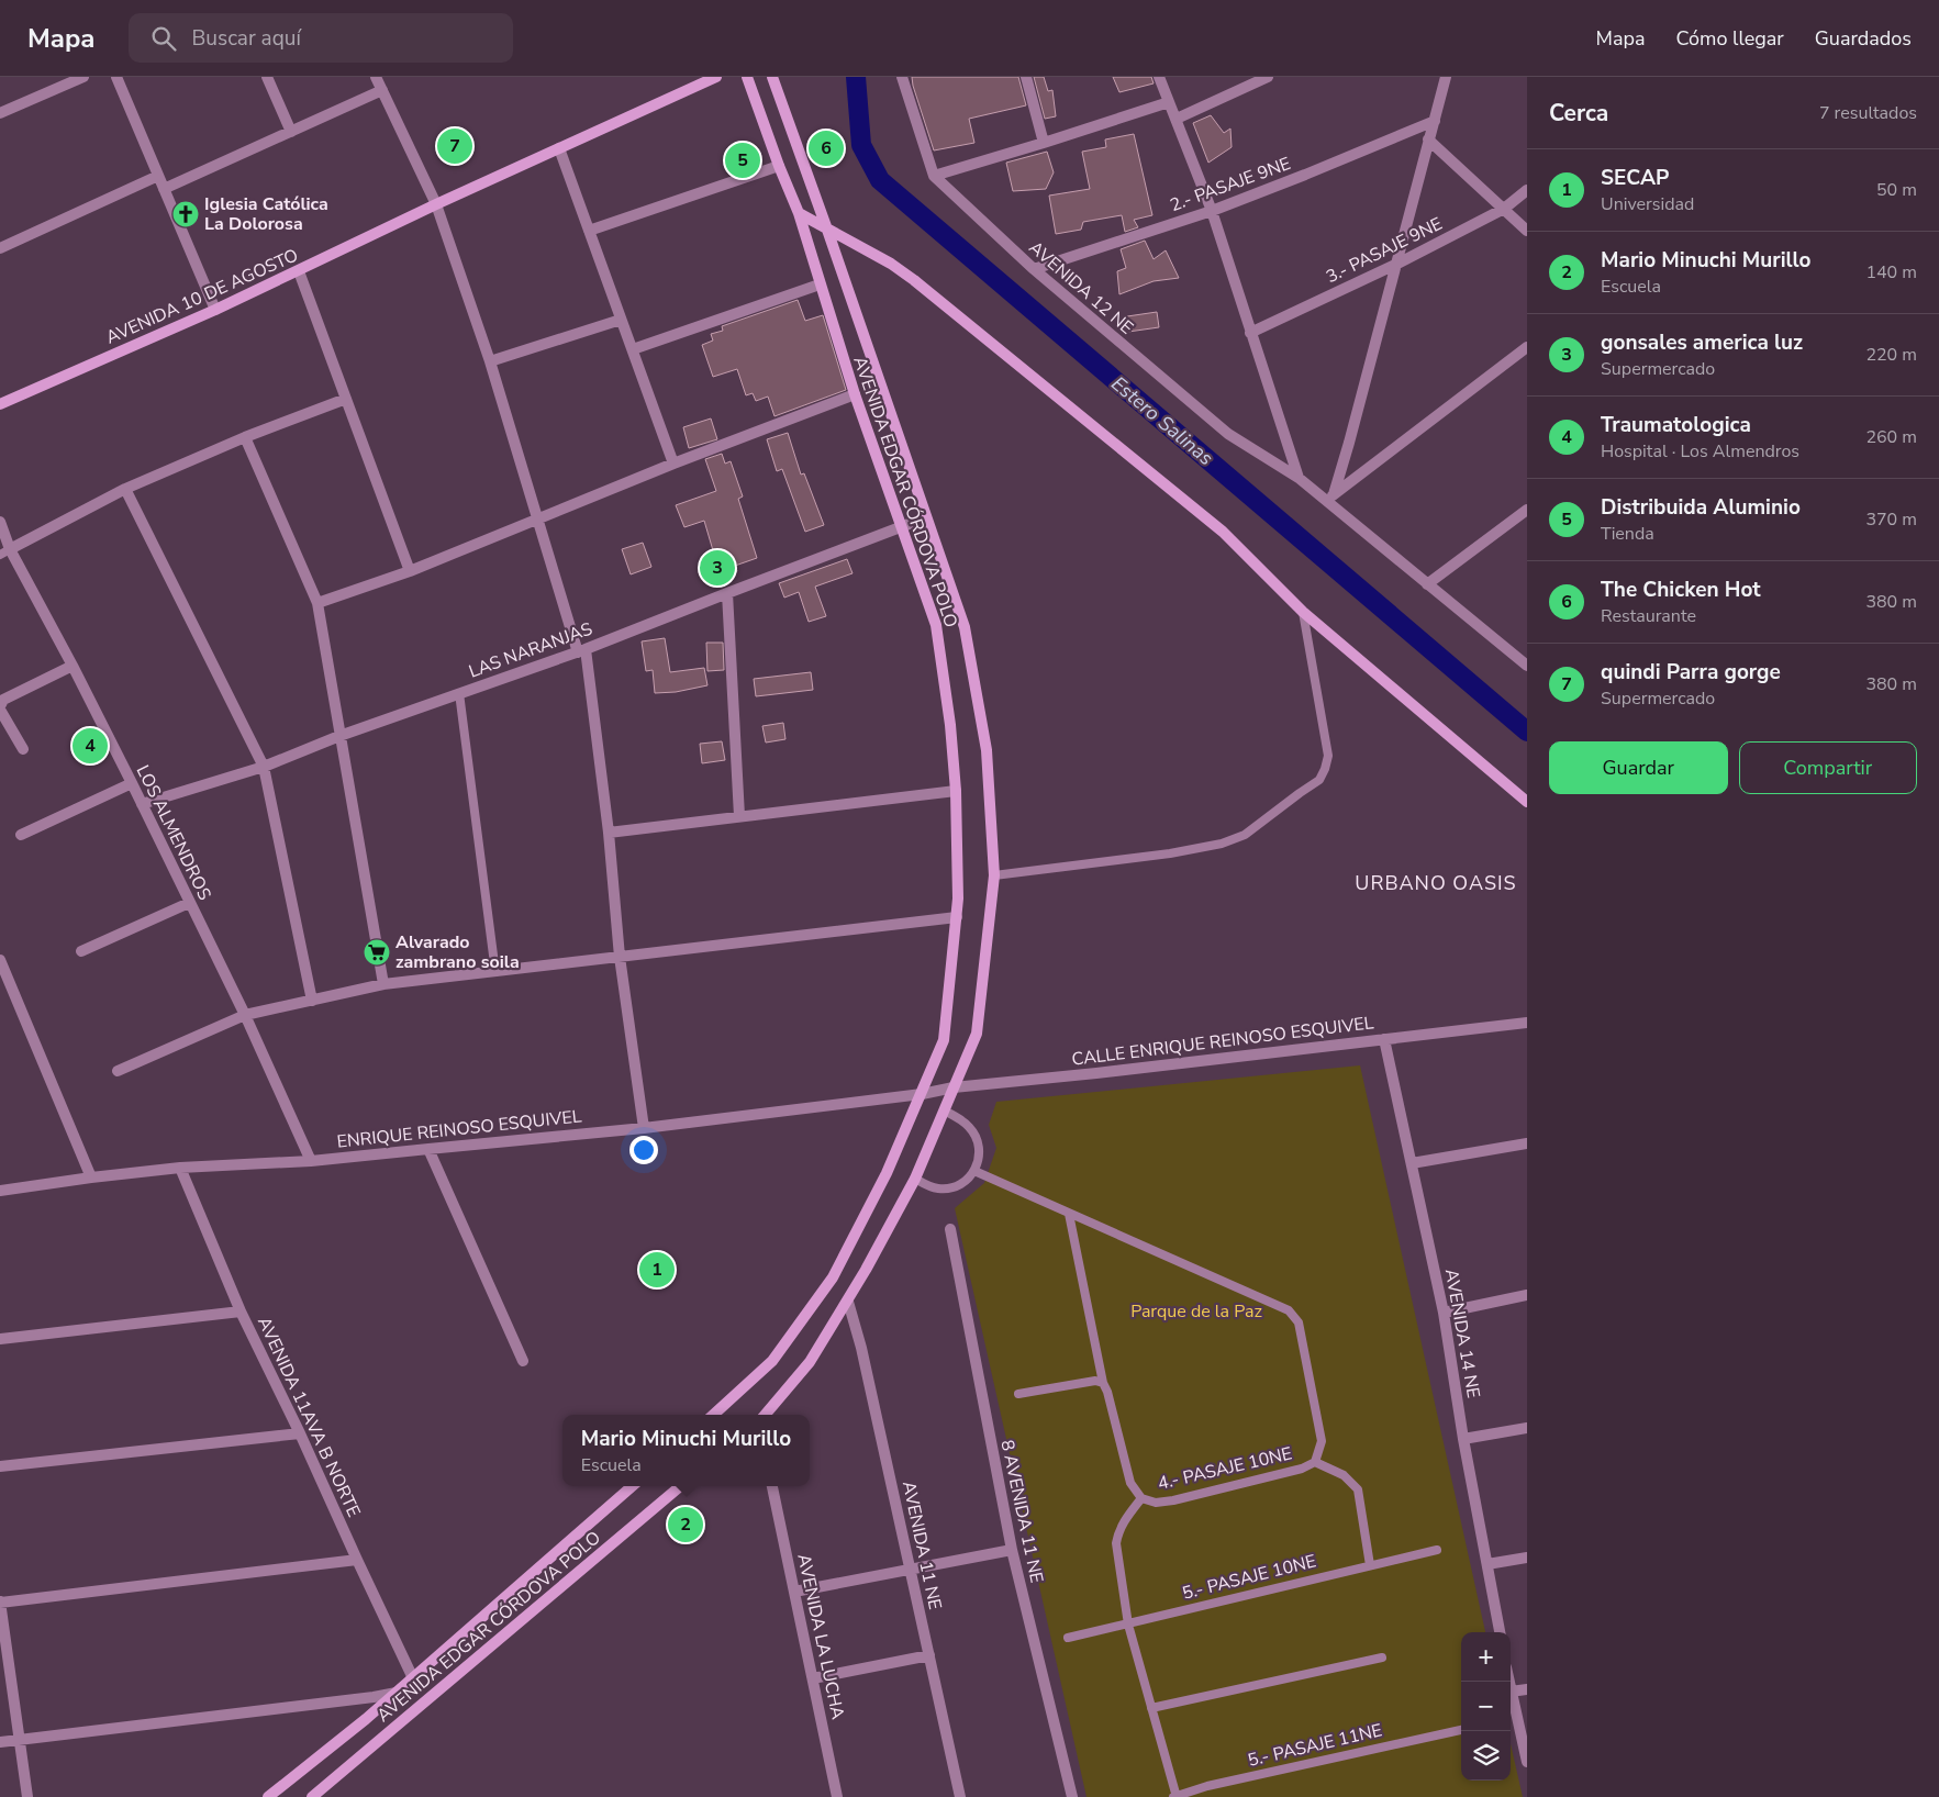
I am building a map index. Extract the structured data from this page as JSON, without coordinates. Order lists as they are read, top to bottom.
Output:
{
  "streets": {
    "main road": ["AVENIDA 10 DE AGOSTO", "AVENIDA EDGAR CÓRDOVA POLO"],
    "street": [
      "2.- PASAJE 9NE",
      "3.- PASAJE 9NE",
      "AVENIDA 12 NE",
      "LAS NARANJAS",
      "LOS ALMENDROS",
      "CALLE ENRIQUE REINOSO ESQUIVEL",
      "ENRIQUE REINOSO ESQUIVEL",
      "AVENIDA 14 NE",
      "AVENIDA 11AVA B NORTE",
      "8 AVENIDA 11 NE",
      "AVENIDA 11 NE",
      "AVENIDA LA LUCHA"
    ],
    "lane": ["4.- PASAJE 10NE", "5.- PASAJE 10NE", "5.- PASAJE 11NE"]
  },
  "crossings": [
    ["2.- PASAJE 9NE", "AVENIDA 12 NE"],
    ["AVENIDA EDGAR CÓRDOVA POLO", "LAS NARANJAS"],
    ["AVENIDA EDGAR CÓRDOVA POLO", "CALLE ENRIQUE REINOSO ESQUIVEL"],
    ["AVENIDA EDGAR CÓRDOVA POLO", "ENRIQUE REINOSO ESQUIVEL"],
    ["AVENIDA EDGAR CÓRDOVA POLO", "AVENIDA 11AVA B NORTE"],
    ["AVENIDA EDGAR CÓRDOVA POLO", "AVENIDA 11 NE"],
    ["LAS NARANJAS", "LOS ALMENDROS"],
    ["LOS ALMENDROS", "ENRIQUE REINOSO ESQUIVEL"],
    ["CALLE ENRIQUE REINOSO ESQUIVEL", "ENRIQUE REINOSO ESQUIVEL"],
    ["CALLE ENRIQUE REINOSO ESQUIVEL", "AVENIDA 14 NE"],
    ["ENRIQUE REINOSO ESQUIVEL", "AVENIDA 11AVA B NORTE"]
  ],
  "districts": ["URBANO OASIS"],
  "water": ["Estero Salinas"],
  "parks": ["Parque de la Paz"],
  "places": {
    "church": ["Iglesia Católica La Dolorosa"],
    "supermarket": ["Alvarado zambrano soila"]
  },
  "page": {
    "header": "Mapa",
    "search": "Buscar aquí",
    "nav": ["Mapa", "Cómo llegar", "Guardados"],
    "heading": ["Cerca", "7 resultados"],
    "pins": [
      "7",
      "6",
      "5",
      "3",
      "4",
      "1",
      "2"
    ],
    "list": [
      {
        "mark": "1",
        "name": "SECAP",
        "note": "Universidad",
        "value": "50 m"
      },
      {
        "mark": "2",
        "name": "Mario Minuchi Murillo",
        "note": "Escuela",
        "value": "140 m"
      },
      {
        "mark": "3",
        "name": "gonsales america luz",
        "note": "Supermercado",
        "value": "220 m"
      },
      {
        "mark": "4",
        "name": "Traumatologica",
        "note": "Hospital · Los Almendros",
        "value": "260 m"
      },
      {
        "mark": "5",
        "name": "Distribuida Aluminio",
        "note": "Tienda",
        "value": "370 m"
      },
      {
        "mark": "6",
        "name": "The Chicken Hot",
        "note": "Restaurante",
        "value": "380 m"
      },
      {
        "mark": "7",
        "name": "quindi Parra gorge",
        "note": "Supermercado",
        "value": "380 m"
      }
    ],
    "buttons": ["Guardar", "Compartir"],
    "popup": ["Mario Minuchi Murillo", "Escuela"],
    "map_buttons": ["+", "−"]
  }
}
